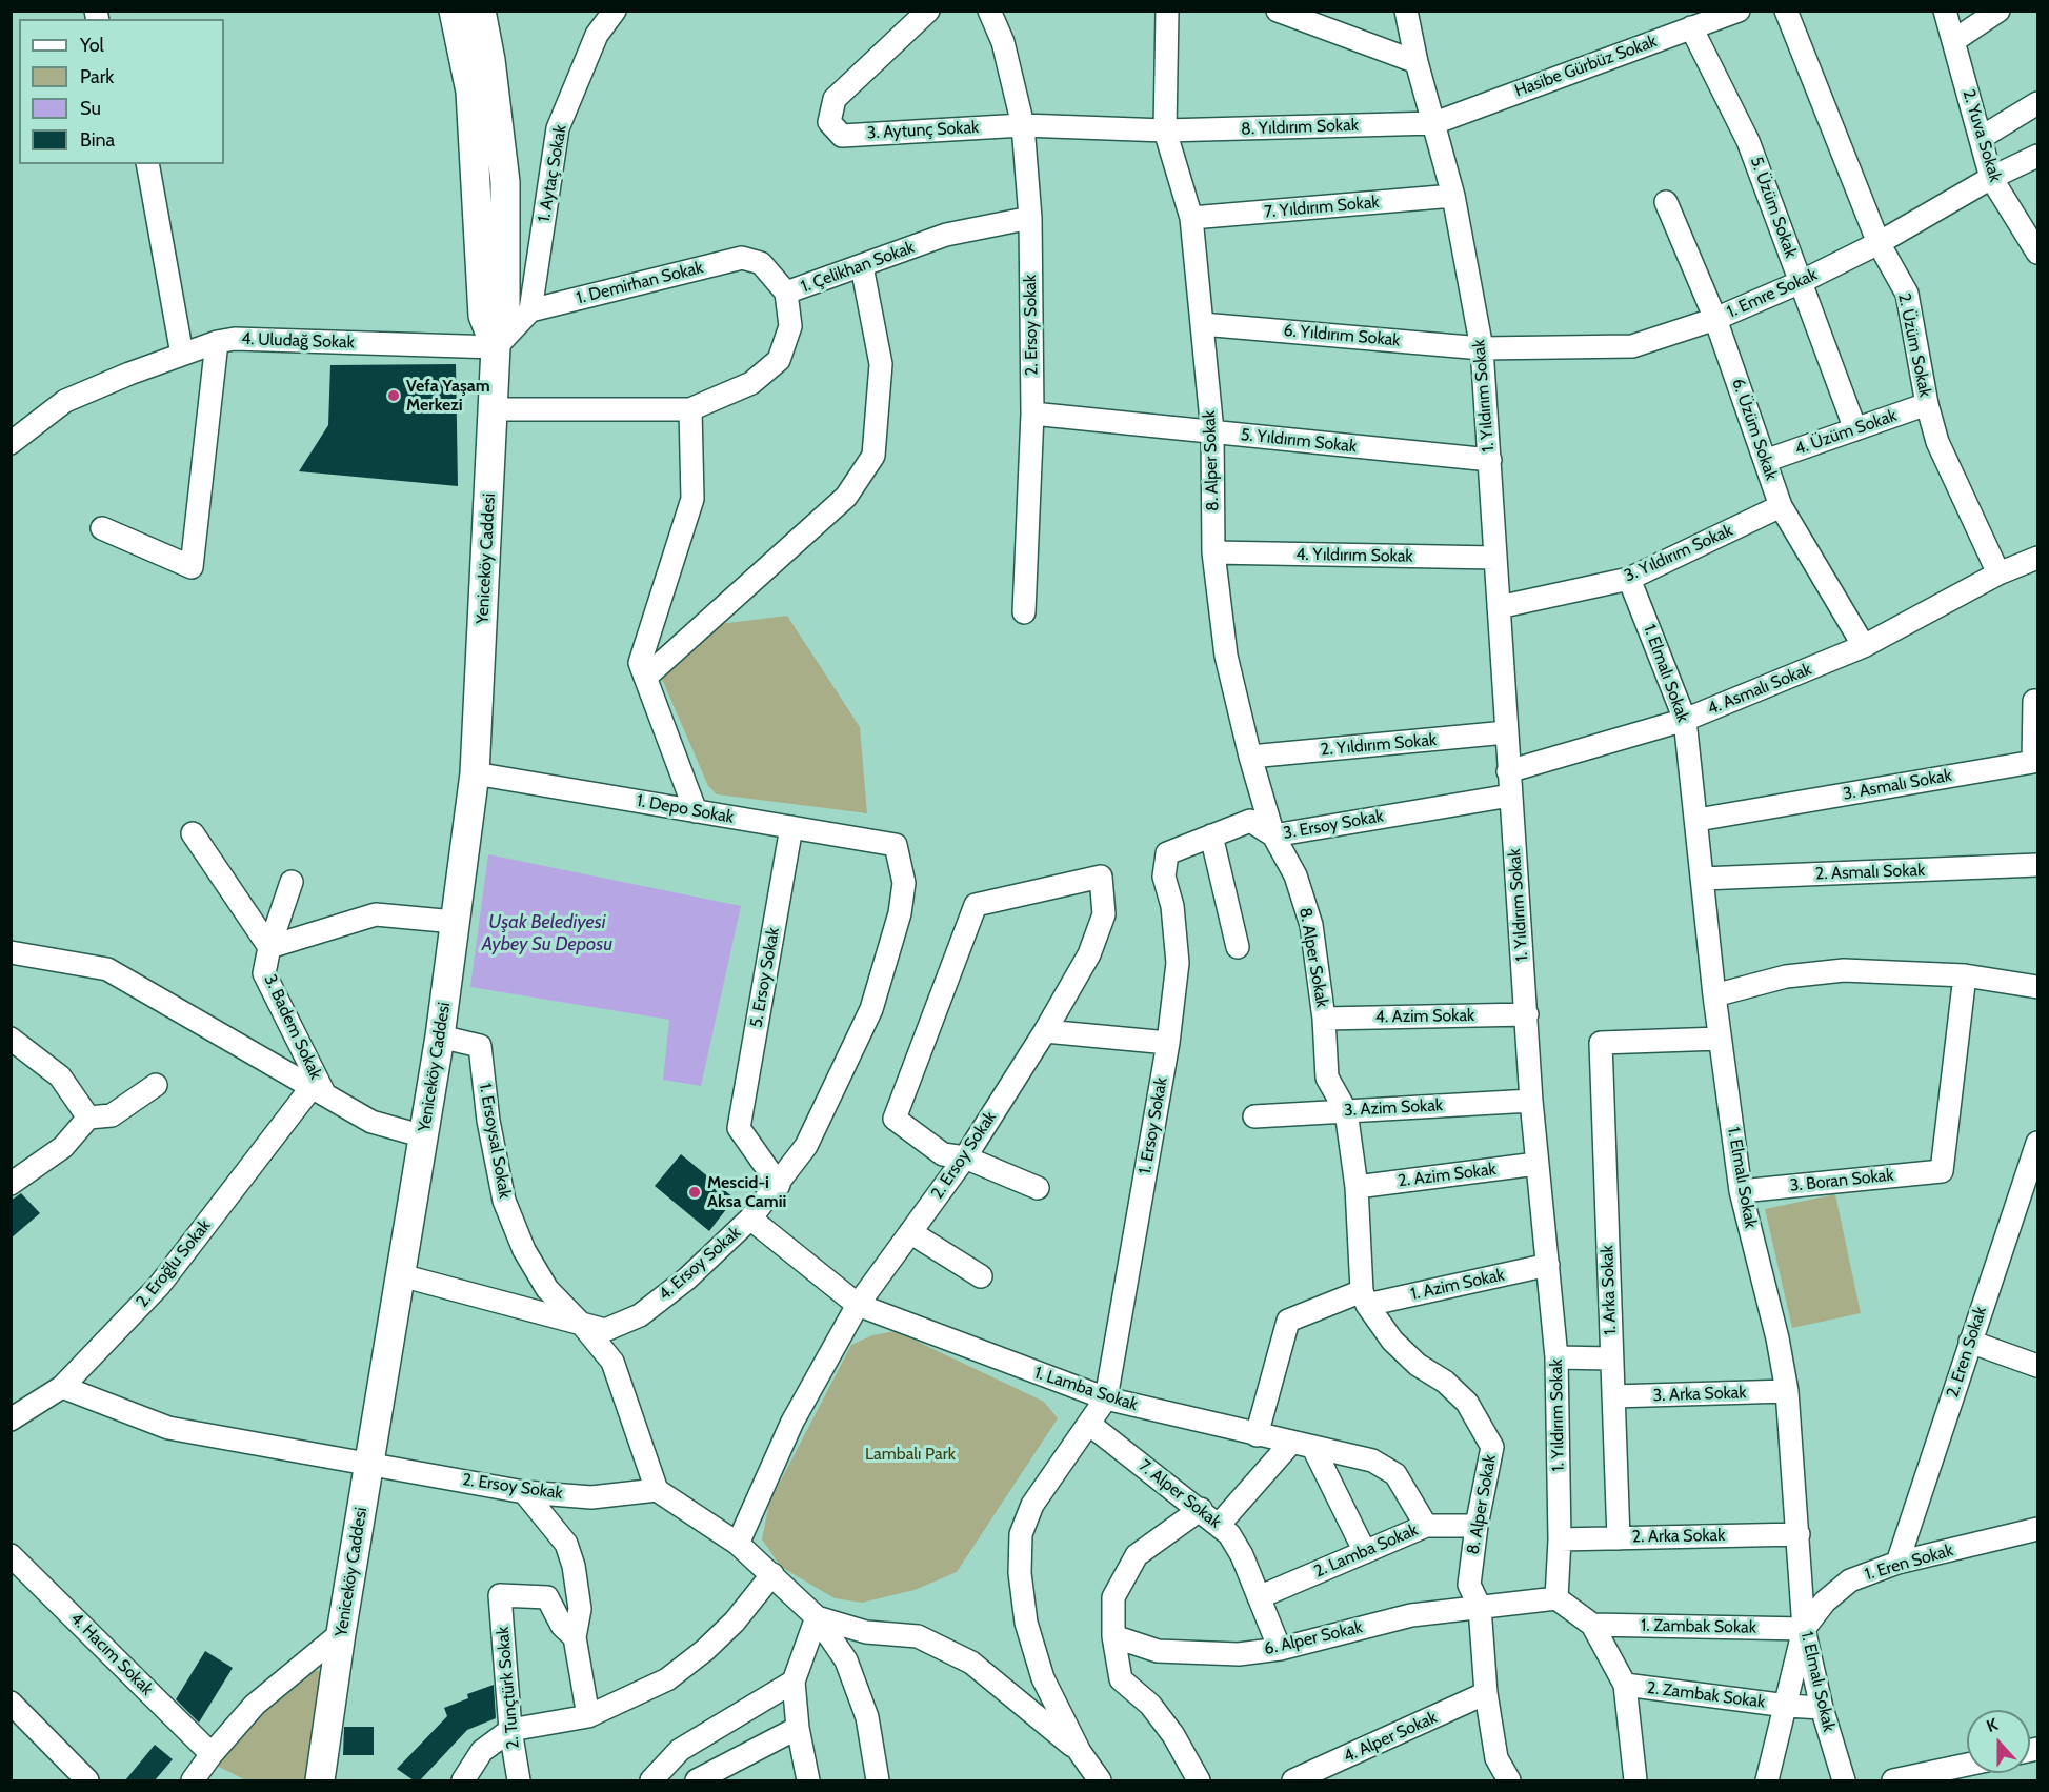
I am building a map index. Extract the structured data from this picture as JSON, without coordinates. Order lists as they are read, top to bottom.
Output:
{
  "streets": {
    "street": [
      "Hasibe Gürbüz Sokak",
      "8. Yıldırım Sokak",
      "3. Aytunç Sokak",
      "2. Yuva Sokak",
      "1. Aytaç Sokak",
      "7. Yıldırım Sokak",
      "5. Üzüm Sokak",
      "1. Çelikhan Sokak",
      "1. Demirhan Sokak",
      "1. Emre Sokak",
      "2. Ersoy Sokak",
      "6. Yıldırım Sokak",
      "4. Uludağ Sokak",
      "2. Üzüm Sokak",
      "1. Yıldırım Sokak",
      "6. Üzüm Sokak",
      "4. Üzüm Sokak",
      "5. Yıldırım Sokak",
      "8. Alper Sokak",
      "3. Yıldırım Sokak",
      "4. Yıldırım Sokak",
      "Yeniceköy Caddesi",
      "1. Elmalı Sokak",
      "4. Asmalı Sokak",
      "2. Yıldırım Sokak",
      "3. Asmalı Sokak",
      "1. Depo Sokak",
      "3. Ersoy Sokak",
      "2. Asmalı Sokak",
      "5. Ersoy Sokak",
      "4. Azim Sokak",
      "3. Badem Sokak",
      "3. Azim Sokak",
      "1. Ersoy Sokak",
      "1. Ersoysal Sokak",
      "2. Azim Sokak",
      "3. Boran Sokak",
      "2. Eroğlu Sokak",
      "4. Ersoy Sokak",
      "1. Azim Sokak",
      "1. Arka Sokak",
      "2. Eren Sokak",
      "1. Lamba Sokak",
      "3. Arka Sokak",
      "7. Alper Sokak",
      "2. Arka Sokak",
      "2. Lamba Sokak",
      "1. Eren Sokak",
      "1. Zambak Sokak",
      "6. Alper Sokak",
      "4. Hacım Sokak",
      "2. Tunçtürk Sokak",
      "2. Zambak Sokak",
      "4. Alper Sokak"
    ]
  },
  "crossings": [
    ["Hasibe Gürbüz Sokak", "8. Yıldırım Sokak"],
    ["Hasibe Gürbüz Sokak", "5. Üzüm Sokak"],
    ["Hasibe Gürbüz Sokak", "1. Yıldırım Sokak"],
    ["8. Yıldırım Sokak", "3. Aytunç Sokak"],
    ["8. Yıldırım Sokak", "2. Ersoy Sokak"],
    ["8. Yıldırım Sokak", "1. Yıldırım Sokak"],
    ["8. Yıldırım Sokak", "8. Alper Sokak"],
    ["3. Aytunç Sokak", "2. Ersoy Sokak"],
    ["2. Yuva Sokak", "1. Emre Sokak"],
    ["1. Aytaç Sokak", "1. Demirhan Sokak"],
    ["7. Yıldırım Sokak", "1. Yıldırım Sokak"],
    ["7. Yıldırım Sokak", "8. Alper Sokak"],
    ["5. Üzüm Sokak", "1. Emre Sokak"],
    ["5. Üzüm Sokak", "4. Üzüm Sokak"],
    ["1. Çelikhan Sokak", "1. Demirhan Sokak"],
    ["1. Çelikhan Sokak", "2. Ersoy Sokak"],
    ["1. Çelikhan Sokak", "Yeniceköy Caddesi"],
    ["1. Emre Sokak", "6. Yıldırım Sokak"],
    ["1. Emre Sokak", "2. Üzüm Sokak"],
    ["1. Emre Sokak", "1. Yıldırım Sokak"],
    ["1. Emre Sokak", "6. Üzüm Sokak"],
    ["2. Ersoy Sokak", "5. Yıldırım Sokak"],
    ["2. Ersoy Sokak", "Yeniceköy Caddesi"],
    ["2. Ersoy Sokak", "2. Eroğlu Sokak"],
    ["2. Ersoy Sokak", "1. Lamba Sokak"],
    ["6. Yıldırım Sokak", "1. Yıldırım Sokak"],
    ["6. Yıldırım Sokak", "8. Alper Sokak"],
    ["4. Uludağ Sokak", "Yeniceköy Caddesi"],
    ["2. Üzüm Sokak", "4. Üzüm Sokak"],
    ["2. Üzüm Sokak", "4. Asmalı Sokak"],
    ["1. Yıldırım Sokak", "5. Yıldırım Sokak"],
    ["1. Yıldırım Sokak", "3. Yıldırım Sokak"],
    ["1. Yıldırım Sokak", "4. Yıldırım Sokak"],
    ["1. Yıldırım Sokak", "4. Asmalı Sokak"],
    ["1. Yıldırım Sokak", "2. Yıldırım Sokak"],
    ["1. Yıldırım Sokak", "3. Ersoy Sokak"],
    ["1. Yıldırım Sokak", "4. Azim Sokak"],
    ["1. Yıldırım Sokak", "3. Azim Sokak"],
    ["1. Yıldırım Sokak", "2. Azim Sokak"],
    ["1. Yıldırım Sokak", "1. Azim Sokak"],
    ["1. Yıldırım Sokak", "2. Arka Sokak"],
    ["1. Yıldırım Sokak", "6. Alper Sokak"],
    ["6. Üzüm Sokak", "4. Üzüm Sokak"],
    ["6. Üzüm Sokak", "3. Yıldırım Sokak"],
    ["6. Üzüm Sokak", "4. Asmalı Sokak"],
    ["5. Yıldırım Sokak", "8. Alper Sokak"],
    ["8. Alper Sokak", "4. Yıldırım Sokak"],
    ["8. Alper Sokak", "2. Yıldırım Sokak"],
    ["8. Alper Sokak", "3. Ersoy Sokak"],
    ["8. Alper Sokak", "4. Azim Sokak"],
    ["8. Alper Sokak", "3. Azim Sokak"],
    ["8. Alper Sokak", "2. Azim Sokak"],
    ["8. Alper Sokak", "1. Azim Sokak"],
    ["8. Alper Sokak", "2. Lamba Sokak"],
    ["8. Alper Sokak", "6. Alper Sokak"],
    ["8. Alper Sokak", "4. Alper Sokak"],
    ["3. Yıldırım Sokak", "1. Elmalı Sokak"],
    ["Yeniceköy Caddesi", "1. Depo Sokak"],
    ["Yeniceköy Caddesi", "1. Ersoysal Sokak"],
    ["Yeniceköy Caddesi", "4. Ersoy Sokak"],
    ["1. Elmalı Sokak", "4. Asmalı Sokak"],
    ["1. Elmalı Sokak", "3. Asmalı Sokak"],
    ["1. Elmalı Sokak", "2. Asmalı Sokak"],
    ["1. Elmalı Sokak", "3. Boran Sokak"],
    ["1. Elmalı Sokak", "1. Arka Sokak"],
    ["1. Elmalı Sokak", "3. Arka Sokak"],
    ["1. Elmalı Sokak", "2. Arka Sokak"],
    ["1. Elmalı Sokak", "1. Eren Sokak"],
    ["1. Elmalı Sokak", "1. Zambak Sokak"],
    ["1. Elmalı Sokak", "2. Zambak Sokak"],
    ["1. Depo Sokak", "5. Ersoy Sokak"],
    ["1. Depo Sokak", "4. Ersoy Sokak"],
    ["3. Ersoy Sokak", "1. Ersoy Sokak"],
    ["5. Ersoy Sokak", "4. Ersoy Sokak"],
    ["3. Badem Sokak", "2. Eroğlu Sokak"],
    ["1. Ersoy Sokak", "1. Lamba Sokak"],
    ["1. Ersoysal Sokak", "4. Ersoy Sokak"],
    ["4. Ersoy Sokak", "1. Lamba Sokak"],
    ["1. Azim Sokak", "1. Lamba Sokak"],
    ["1. Arka Sokak", "3. Arka Sokak"],
    ["1. Arka Sokak", "2. Arka Sokak"],
    ["2. Eren Sokak", "1. Eren Sokak"],
    ["1. Lamba Sokak", "2. Lamba Sokak"],
    ["7. Alper Sokak", "2. Lamba Sokak"],
    ["7. Alper Sokak", "6. Alper Sokak"],
    ["1. Eren Sokak", "1. Zambak Sokak"],
    ["1. Eren Sokak", "2. Zambak Sokak"]
  ],
  "water": ["Uşak Belediyesi Aybey Su Deposu"],
  "parks": ["Lambalı Park"],
  "places": ["Vefa Yaşam Merkezi", "Mescid-i Aksa Camii"],
  "legend": [
    "Yol",
    "Park",
    "Su",
    "Bina"
  ],
  "north": "top"
}
